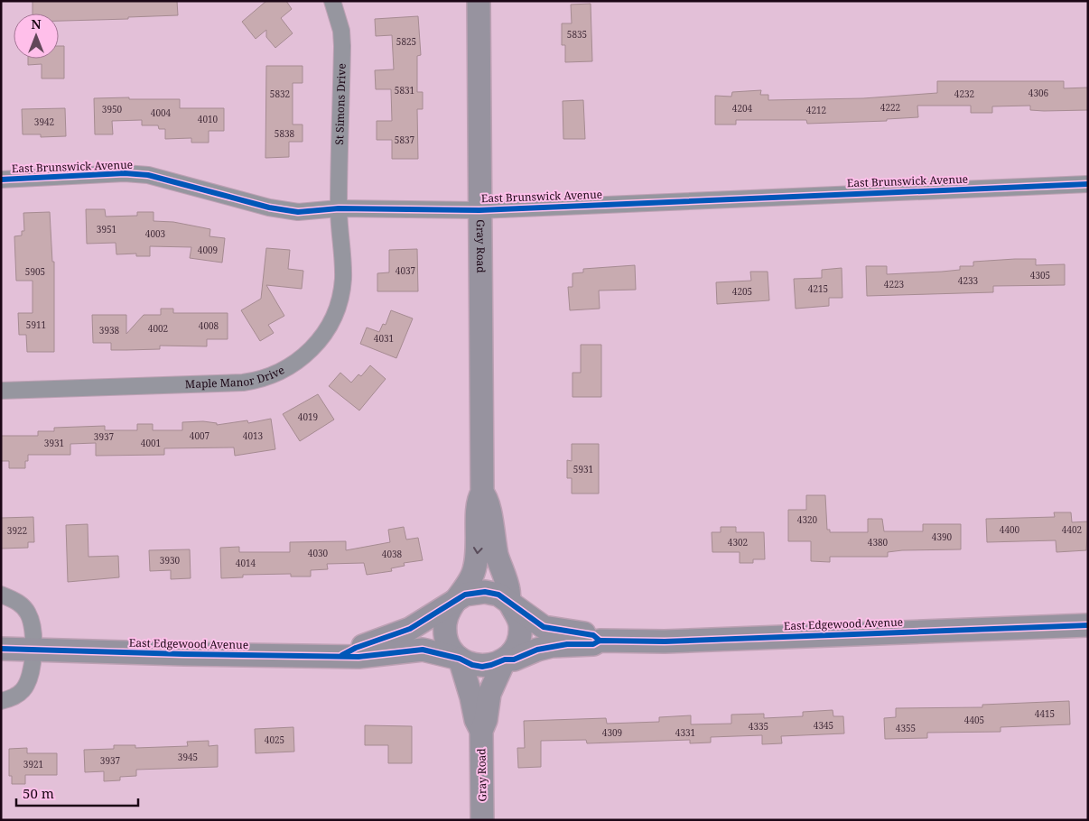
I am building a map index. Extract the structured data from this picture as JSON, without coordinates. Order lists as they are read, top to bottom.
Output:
{
  "streets": {
    "main road": ["Gray Road", "East Edgewood Avenue"],
    "street": ["St Simons Drive", "East Brunswick Avenue", "Maple Manor Drive"]
  },
  "crossings": [
    ["St Simons Drive", "East Brunswick Avenue"],
    ["St Simons Drive", "Maple Manor Drive"],
    ["East Brunswick Avenue", "Gray Road"],
    ["East Brunswick Avenue", "Maple Manor Drive"],
    ["Gray Road", "East Edgewood Avenue"]
  ],
  "house_numbers": [
    "5835",
    "5825",
    "5831",
    "4306",
    "5832",
    "4232",
    "4222",
    "4204",
    "3950",
    "4212",
    "4004",
    "4010",
    "3942",
    "5838",
    "5837",
    "3951",
    "4003",
    "4009",
    "4037",
    "5905",
    "4305",
    "4233",
    "4223",
    "4215",
    "4205",
    "5911",
    "4008",
    "4002",
    "3938",
    "4031",
    "4019",
    "4007",
    "4013",
    "3937",
    "3931",
    "4001",
    "5931",
    "4320",
    "4400",
    "4402",
    "3922",
    "4390",
    "4302",
    "4380",
    "4030",
    "4038",
    "3930",
    "4014",
    "4415",
    "4405",
    "4345",
    "4335",
    "4355",
    "4309",
    "4331",
    "4025",
    "3945",
    "3937",
    "3921"
  ],
  "scale_bar": "50 m",
  "north": "top"
}
